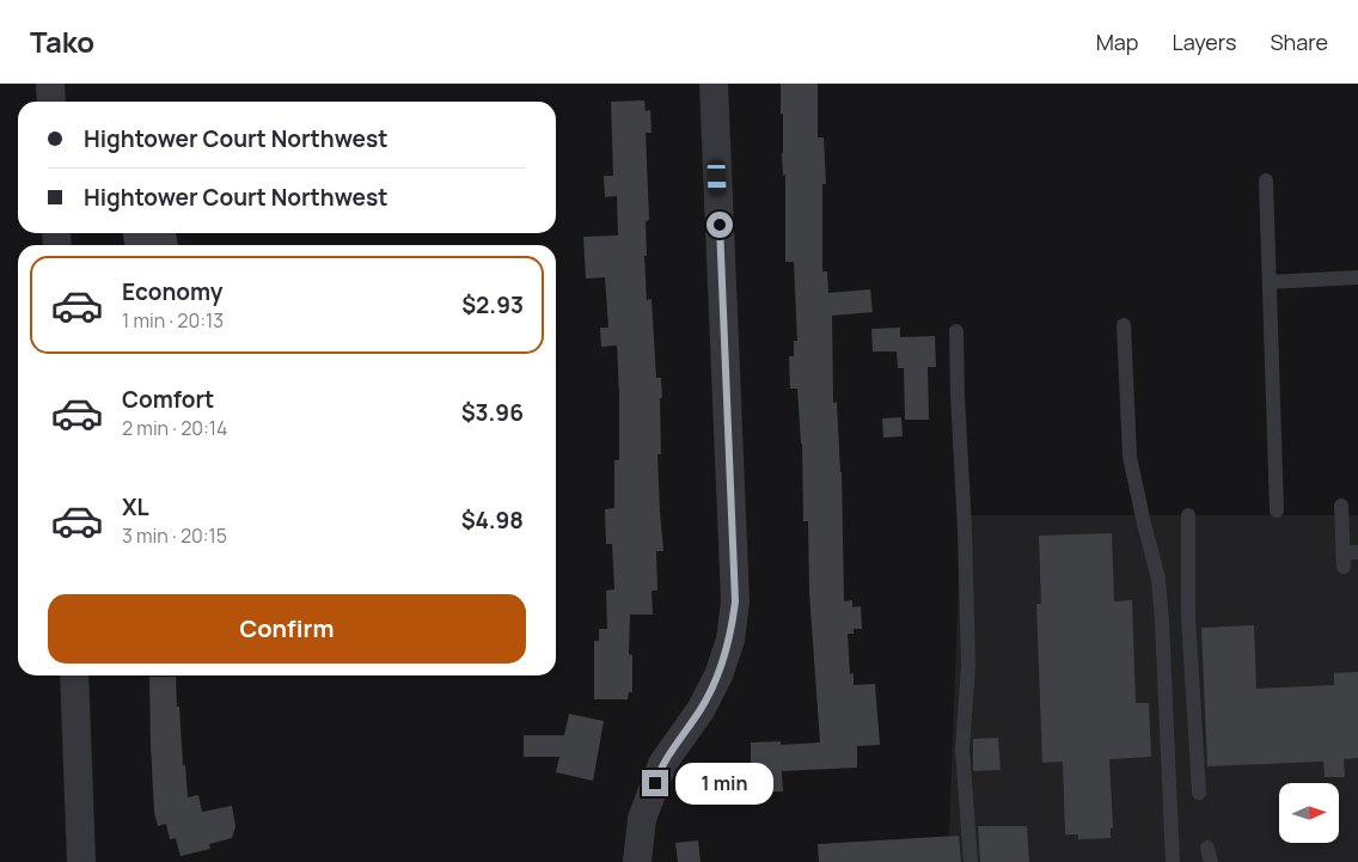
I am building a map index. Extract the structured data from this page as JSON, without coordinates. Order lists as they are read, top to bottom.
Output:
{
  "north": "right",
  "page": {
    "header": "Tako",
    "nav": ["Map", "Layers", "Share"],
    "banner": ["Hightower Court Northwest", "Hightower Court Northwest"],
    "list": [
      {
        "name": "Economy",
        "note": "1 min · 20:13",
        "value": "$2.93"
      },
      {
        "name": "Comfort",
        "note": "2 min · 20:14",
        "value": "$3.96"
      },
      {
        "name": "XL",
        "note": "3 min · 20:15",
        "value": "$4.98"
      }
    ],
    "buttons": "Confirm",
    "bubble": "1 min"
  }
}
